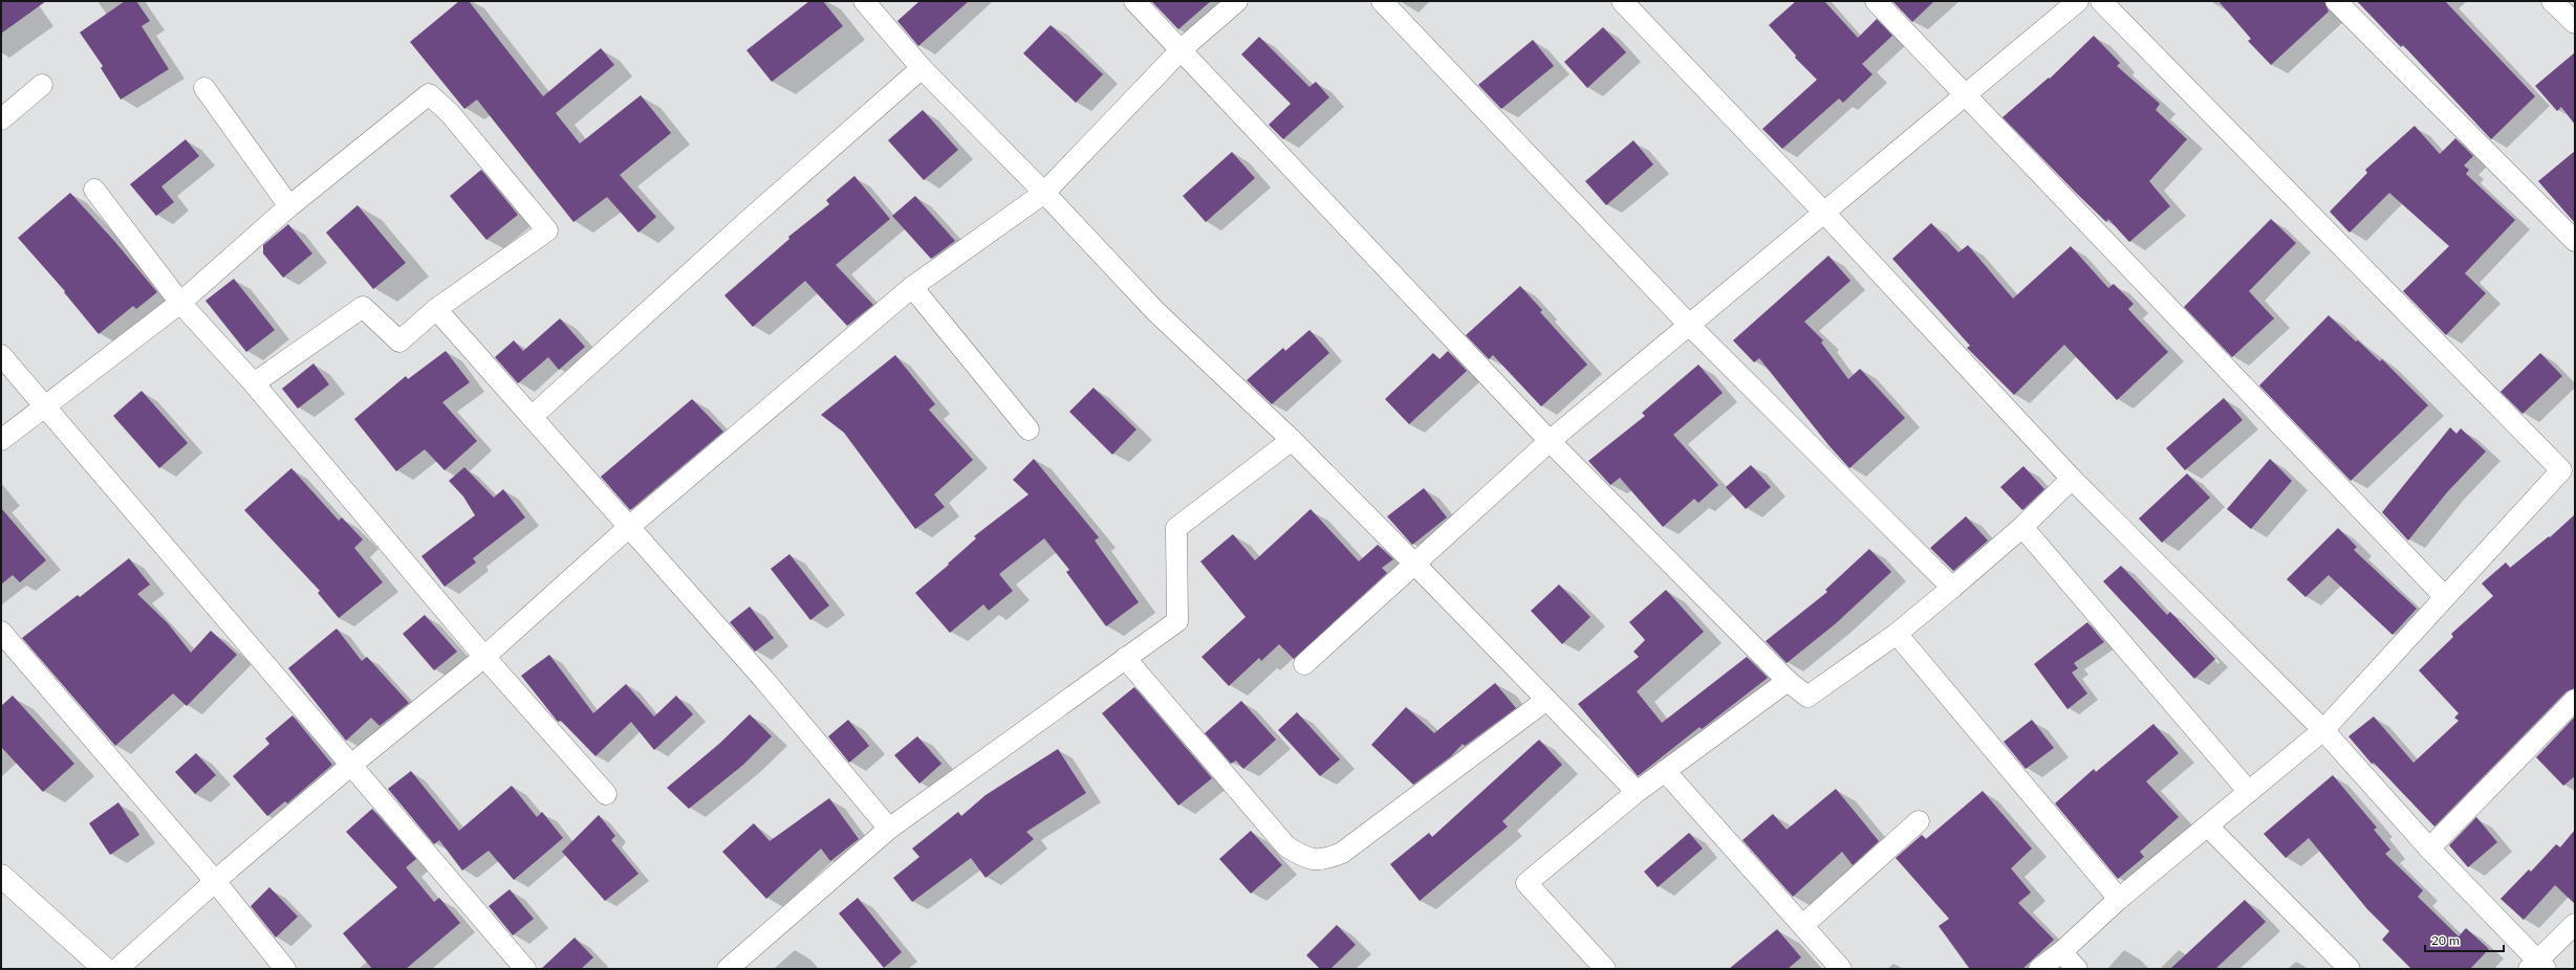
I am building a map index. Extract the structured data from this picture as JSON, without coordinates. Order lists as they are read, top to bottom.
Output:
{
  "scale_bar": "20 m"
}
